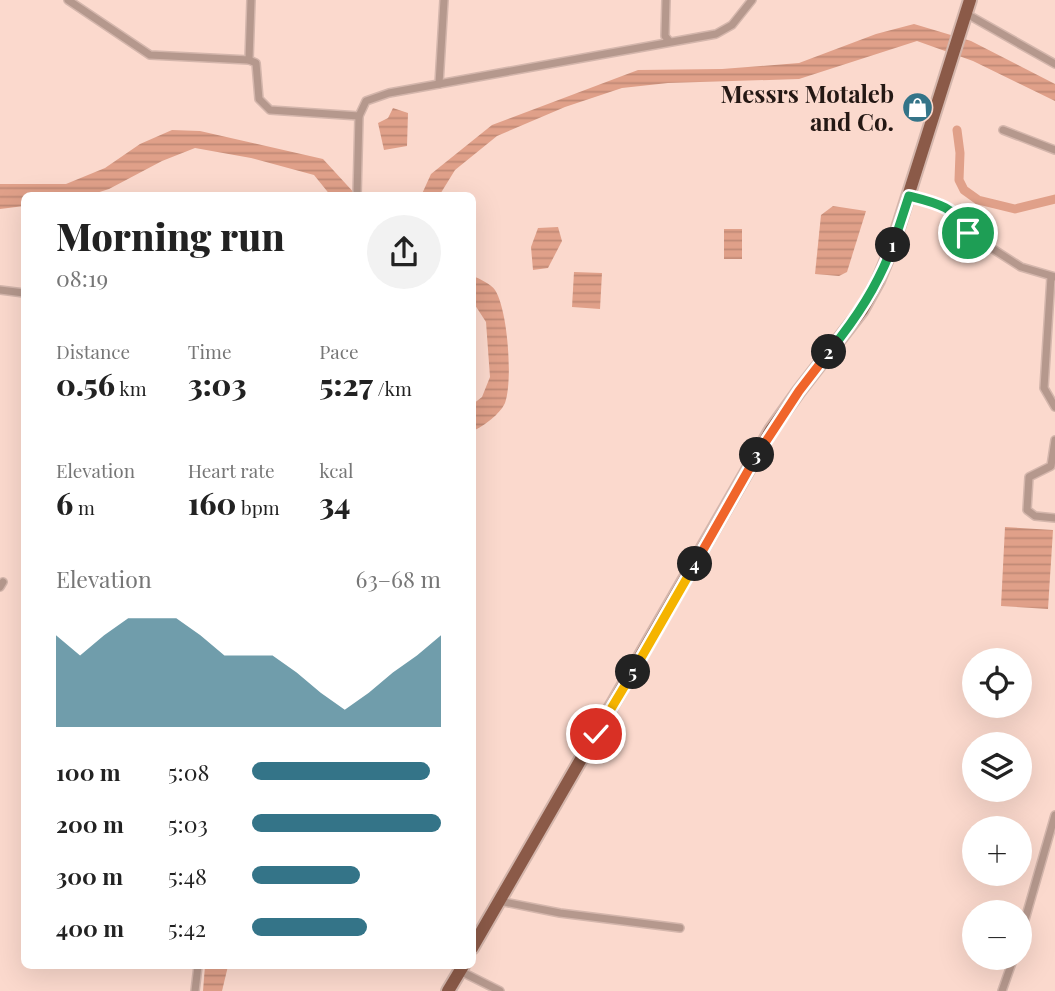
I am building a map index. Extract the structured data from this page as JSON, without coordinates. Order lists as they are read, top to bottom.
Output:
{
  "places": {
    "shop": ["Messrs Motaleb and Co."]
  },
  "page": {
    "heading": ["Morning run", "08:19"],
    "pins": [
      "1",
      "2",
      "3",
      "4",
      "5"
    ],
    "stats": [
      ["Distance", "0.56 km"],
      ["Time", "3:03"],
      ["Pace", "5:27 /km"],
      ["Elevation", "6 m"],
      ["Heart rate", "160 bpm"],
      ["kcal", "34"]
    ],
    "chart": ["Elevation", "63–68 m"],
    "map_buttons": ["+", "−"],
    "list": [
      {
        "name": "100 m",
        "note": "5:08"
      },
      {
        "name": "200 m",
        "note": "5:03"
      },
      {
        "name": "300 m",
        "note": "5:48"
      },
      {
        "name": "400 m",
        "note": "5:42"
      }
    ]
  }
}
